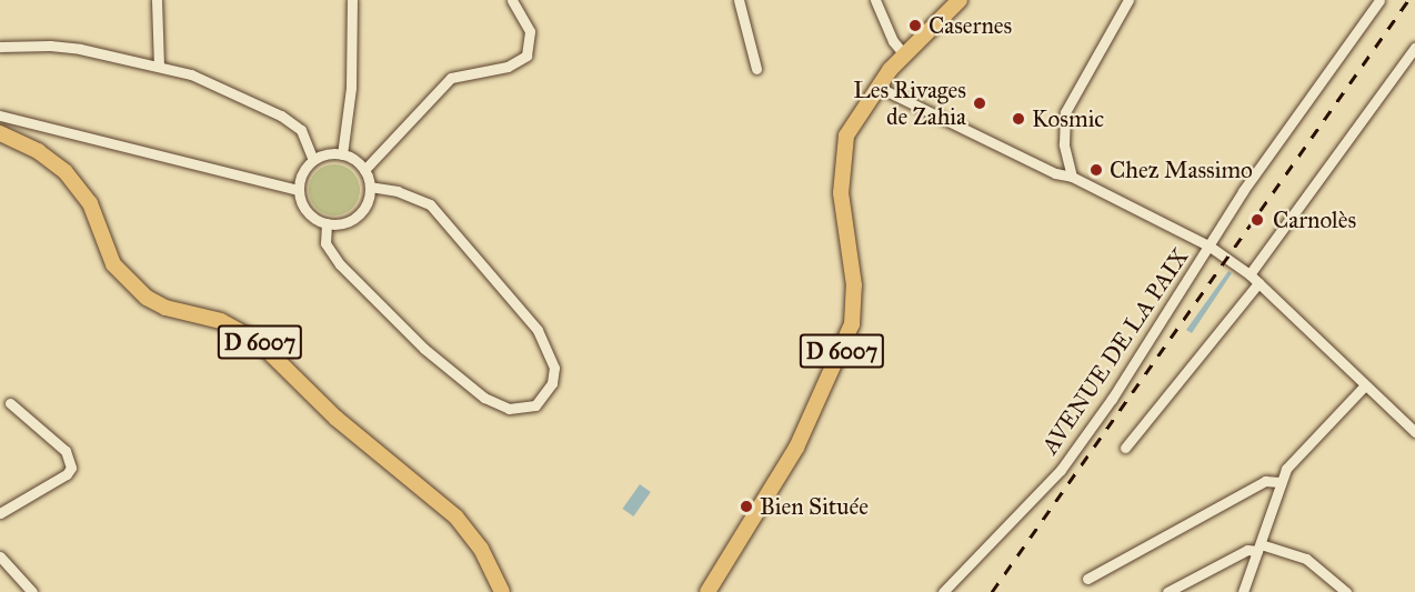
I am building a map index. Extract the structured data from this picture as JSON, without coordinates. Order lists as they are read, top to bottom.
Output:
{
  "streets": {
    "main road": ["D 6007"],
    "street": ["AVENUE DE LA PAIX"]
  },
  "places": [
    "Casernes",
    "Les Rivages de Zahia",
    "Kosmic",
    "Chez Massimo",
    "Carnolès",
    "Bien Située"
  ]
}
